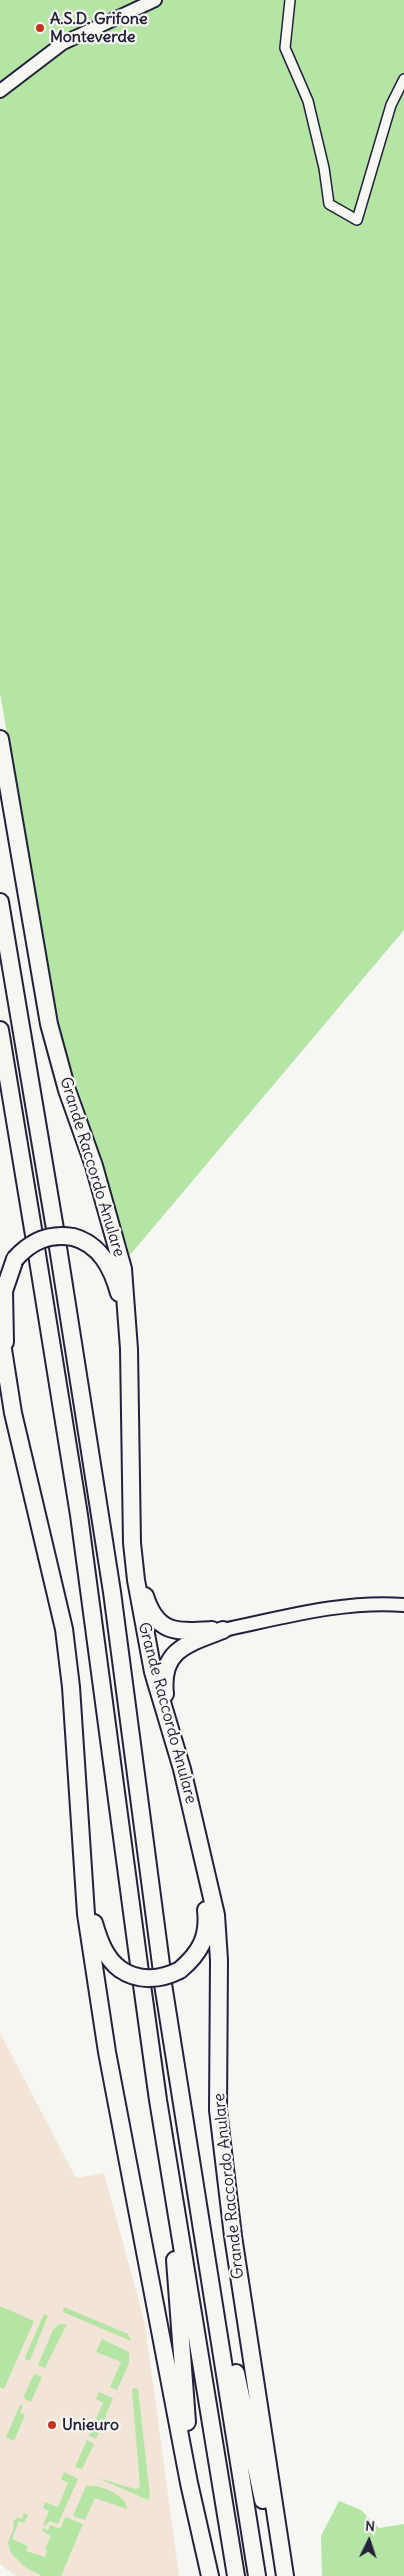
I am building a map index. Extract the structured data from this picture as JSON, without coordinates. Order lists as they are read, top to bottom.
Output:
{
  "streets": {
    "highway": ["Grande Raccordo Anulare"]
  },
  "places": ["A.S.D. Grifone Monteverde", "Unieuro"],
  "north": "top"
}
